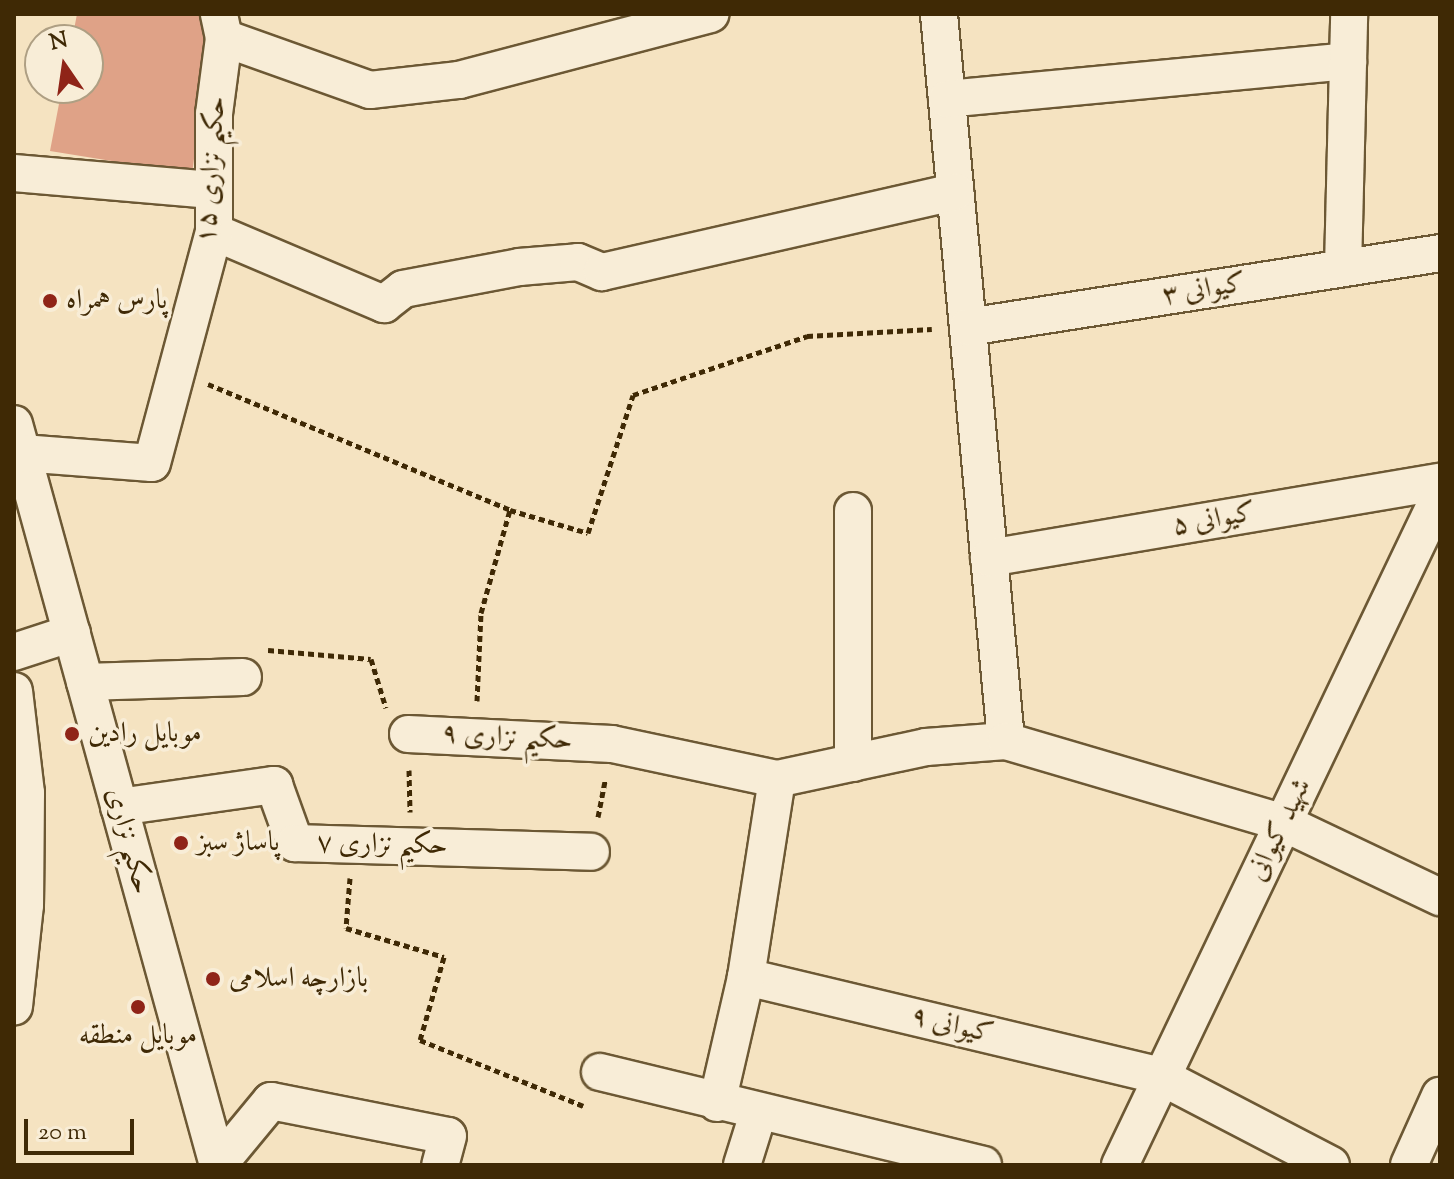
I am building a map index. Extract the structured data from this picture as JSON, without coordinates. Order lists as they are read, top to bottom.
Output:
{
  "streets": {
    "street": [
      "حکیم نزاری ۱۵",
      "کیوانی ۳",
      "کیوانی ۵",
      "حکیم نزاری ۹",
      "شهید کیوانی",
      "حکیم نزاری",
      "حکیم نزاری ۷",
      "کیوانی ۹"
    ]
  },
  "crossings": [
    ["حکیم نزاری ۱۵", "حکیم نزاری"],
    ["شهید کیوانی", "کیوانی ۹"],
    ["حکیم نزاری", "حکیم نزاری ۷"]
  ],
  "places": [
    "پارس همراه",
    "موبایل رادین",
    "پاساژ سبز",
    "بازارچه اسلامی",
    "موبایل منطقه"
  ],
  "scale_bar": "20 m",
  "north": "top"
}
